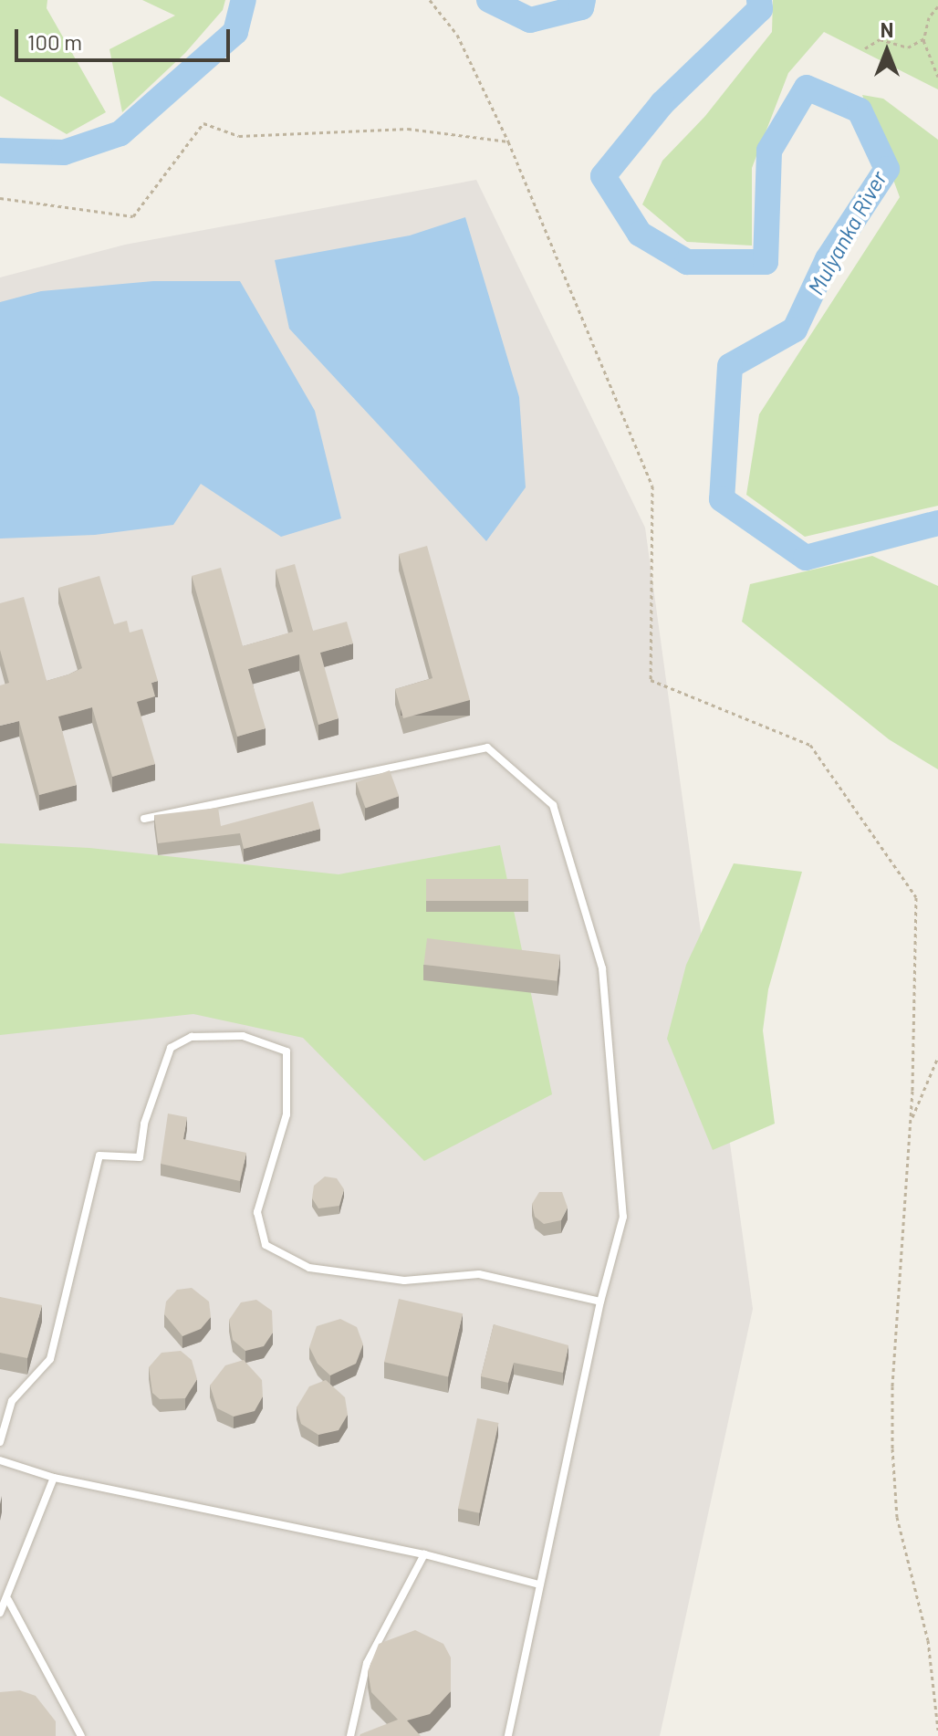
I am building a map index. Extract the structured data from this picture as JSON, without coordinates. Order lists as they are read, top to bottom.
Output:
{
  "water": ["Mulyanka River"],
  "scale_bar": "100 m",
  "north": "top"
}
